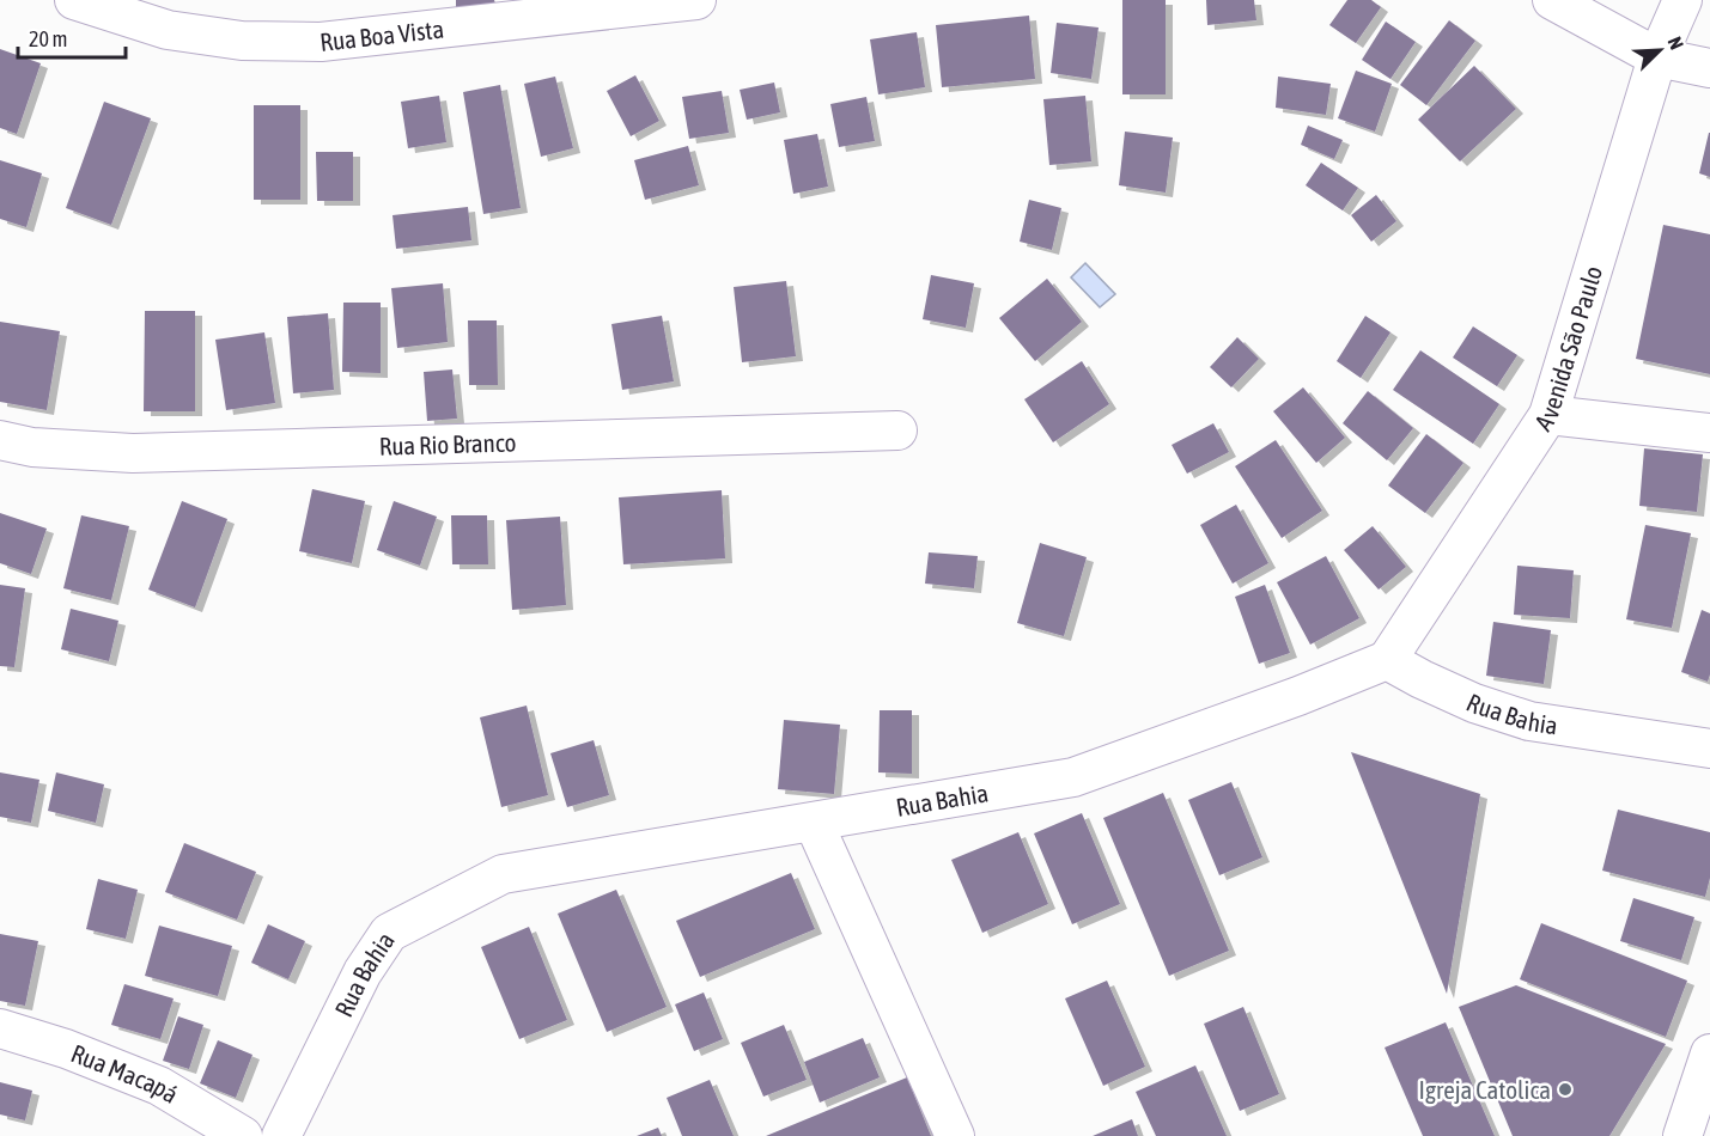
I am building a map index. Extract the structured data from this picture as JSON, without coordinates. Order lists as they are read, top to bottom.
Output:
{
  "streets": {
    "street": [
      "Rua Boa Vista",
      "Avenida São Paulo",
      "Rua Rio Branco",
      "Rua Bahia",
      "Rua Macapá"
    ]
  },
  "crossings": [
    ["Avenida São Paulo", "Rua Bahia"]
  ],
  "places": ["Igreja Catolica"],
  "scale_bar": "20 m",
  "north": "top right"
}
